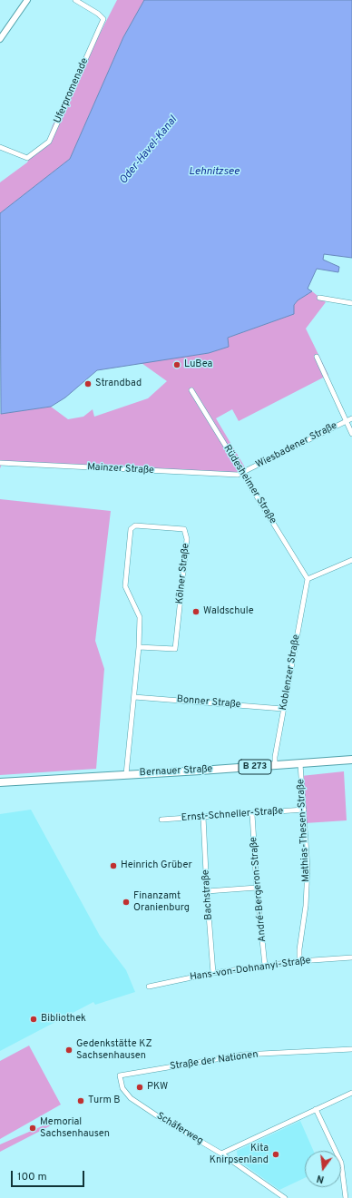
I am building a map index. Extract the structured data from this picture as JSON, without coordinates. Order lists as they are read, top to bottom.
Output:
{
  "streets": {
    "main road": ["B 273", "Bernauer Straße"],
    "street": [
      "Uferpromenade",
      "Wiesbadener Straße",
      "Mainzer Straße",
      "Rüdesheimer Straße",
      "Kölner Straße",
      "Koblenzer Straße",
      "Bonner Straße",
      "Ernst-Schneller-Straße",
      "Mathias-Thesen-Straße",
      "André-Bergeron-Straße",
      "Bachstraße",
      "Hans-von-Dohnanyi-Straße",
      "Straße der Nationen",
      "Schäferweg"
    ]
  },
  "crossings": [
    ["Wiesbadener Straße", "Mainzer Straße"],
    ["Wiesbadener Straße", "Rüdesheimer Straße"],
    ["Mainzer Straße", "Rüdesheimer Straße"],
    ["Rüdesheimer Straße", "Koblenzer Straße"],
    ["Kölner Straße", "Bonner Straße"],
    ["Kölner Straße", "Bernauer Straße"],
    ["Koblenzer Straße", "Bonner Straße"],
    ["Koblenzer Straße", "Bernauer Straße"],
    ["Bernauer Straße", "Mathias-Thesen-Straße"],
    ["Ernst-Schneller-Straße", "Mathias-Thesen-Straße"],
    ["Ernst-Schneller-Straße", "André-Bergeron-Straße"],
    ["Ernst-Schneller-Straße", "Bachstraße"],
    ["Mathias-Thesen-Straße", "Hans-von-Dohnanyi-Straße"],
    ["André-Bergeron-Straße", "Hans-von-Dohnanyi-Straße"],
    ["Bachstraße", "Hans-von-Dohnanyi-Straße"],
    ["Straße der Nationen", "Schäferweg"]
  ],
  "water": ["Oder-Havel-Kanal", "Lehnitzsee"],
  "places": [
    "LuBea",
    "Strandbad",
    "Waldschule",
    "Heinrich Grüber",
    "Finanzamt Oranienburg",
    "Bibliothek",
    "Gedenkstätte KZ Sachsenhausen",
    "PKW",
    "Turm B",
    "Memorial Sachsenhausen",
    "Kita Knirpsenland"
  ],
  "scale_bar": "100 m",
  "north": "bottom"
}
